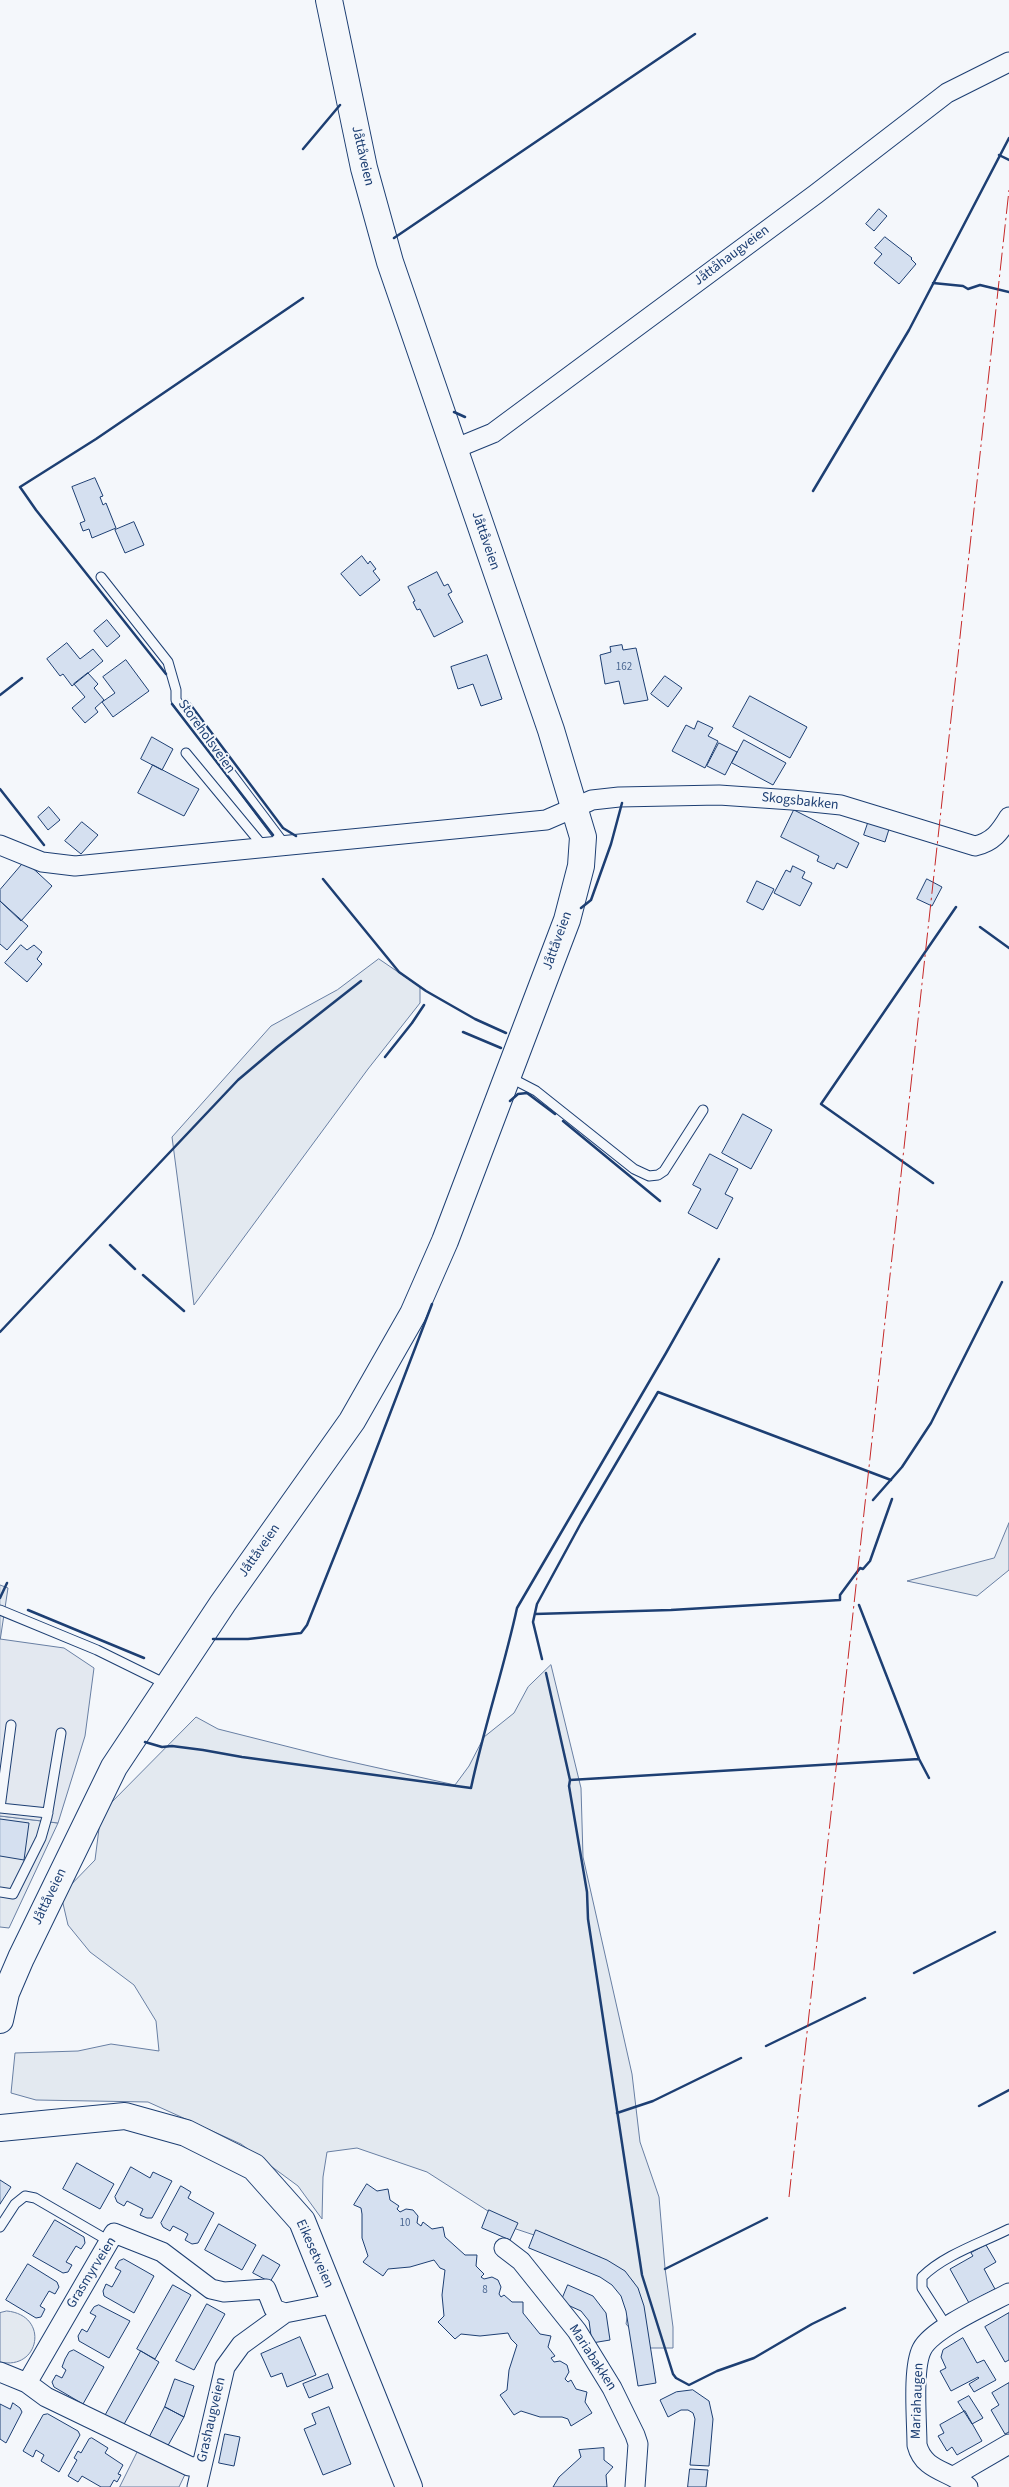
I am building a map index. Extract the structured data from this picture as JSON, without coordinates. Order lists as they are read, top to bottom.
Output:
{
  "streets": {
    "main road": ["Jåttåveien", "Eikesetveien"],
    "street": [
      "Jåttåhaugveien",
      "Skogsbakken",
      "Grasmyrveien",
      "Mariabakken",
      "Mariahaugen",
      "Grashaugveien"
    ],
    "lane": ["Storeholsveien"]
  },
  "crossings": [
    ["Jåttåveien", "Jåttåhaugveien"],
    ["Jåttåveien", "Skogsbakken"],
    ["Eikesetveien", "Grashaugveien"],
    ["Grasmyrveien", "Grashaugveien"]
  ],
  "house_numbers": ["162", "10", "8"]
}
